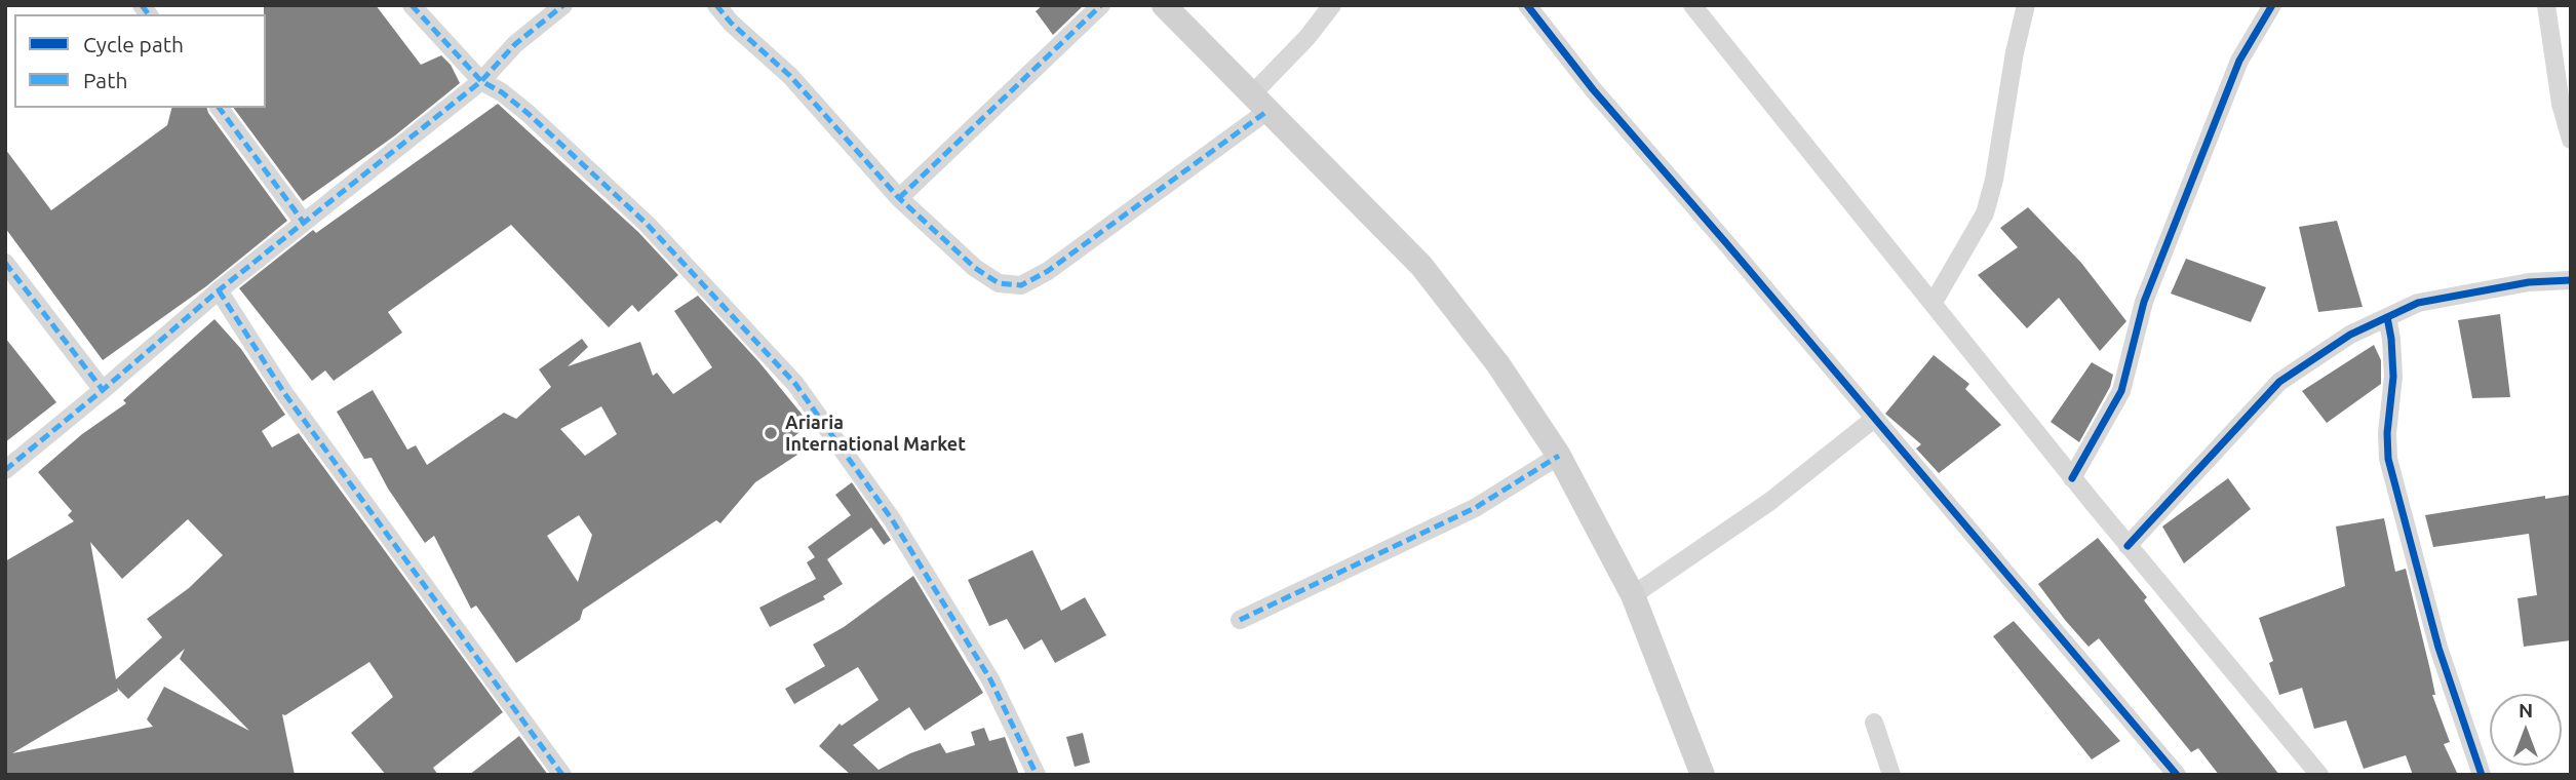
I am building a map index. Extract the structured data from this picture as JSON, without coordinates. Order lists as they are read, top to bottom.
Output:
{
  "places": ["Ariaria International Market"],
  "legend": ["Cycle path", "Path"],
  "north": "top"
}
